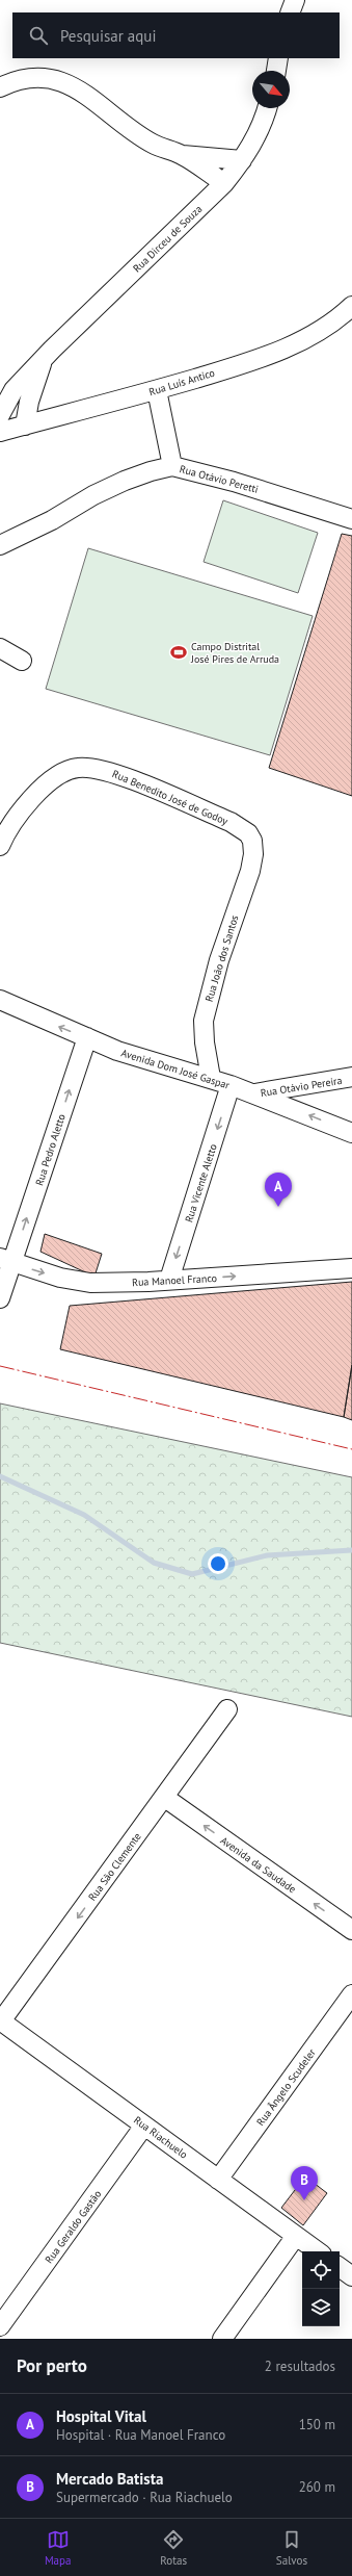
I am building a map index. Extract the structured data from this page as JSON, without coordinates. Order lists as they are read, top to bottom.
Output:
{
  "streets": {
    "street": [
      "Rua Dirceu de Souza",
      "Rua Luís Antico",
      "Rua Otávio Peretti",
      "Rua Benedito José de Godoy",
      "Rua João dos Santos",
      "Avenida Dom José Gaspar",
      "Rua Otávio Pereira",
      "Rua Pedro Aletto",
      "Rua Vicente Aletto",
      "Rua Manoel Franco",
      "Avenida da Saudade",
      "Rua São Clemente",
      "Rua Ângelo Scudeler",
      "Rua Riachuelo",
      "Rua Geraldo Gastão"
    ]
  },
  "crossings": [
    ["Rua Dirceu de Souza", "Rua Luís Antico"],
    ["Rua Benedito José de Godoy", "Rua João dos Santos"],
    ["Rua João dos Santos", "Avenida Dom José Gaspar"],
    ["Avenida Dom José Gaspar", "Rua Otávio Pereira"],
    ["Avenida Dom José Gaspar", "Rua Pedro Aletto"],
    ["Avenida Dom José Gaspar", "Rua Vicente Aletto"],
    ["Rua Pedro Aletto", "Rua Manoel Franco"],
    ["Rua Vicente Aletto", "Rua Manoel Franco"],
    ["Avenida da Saudade", "Rua São Clemente"],
    ["Rua São Clemente", "Rua Riachuelo"],
    ["Rua Ângelo Scudeler", "Rua Riachuelo"],
    ["Rua Riachuelo", "Rua Geraldo Gastão"]
  ],
  "one_way": [
    "Avenida Dom José Gaspar",
    "Rua Pedro Aletto",
    "Rua Vicente Aletto",
    "Rua Manoel Franco",
    "Avenida da Saudade",
    "Rua São Clemente"
  ],
  "places": {
    "sports": ["Campo Distrital José Pires de Arruda"]
  },
  "north": "bottom right",
  "page": {
    "search": "Pesquisar aqui",
    "pins": ["A", "B"],
    "heading": ["Por perto", "2 resultados"],
    "list": [
      {
        "mark": "A",
        "name": "Hospital Vital",
        "note": "Hospital · Rua Manoel Franco",
        "value": "150 m"
      },
      {
        "mark": "B",
        "name": "Mercado Batista",
        "note": "Supermercado · Rua Riachuelo",
        "value": "260 m"
      }
    ],
    "nav": ["Mapa", "Rotas", "Salvos"]
  }
}
